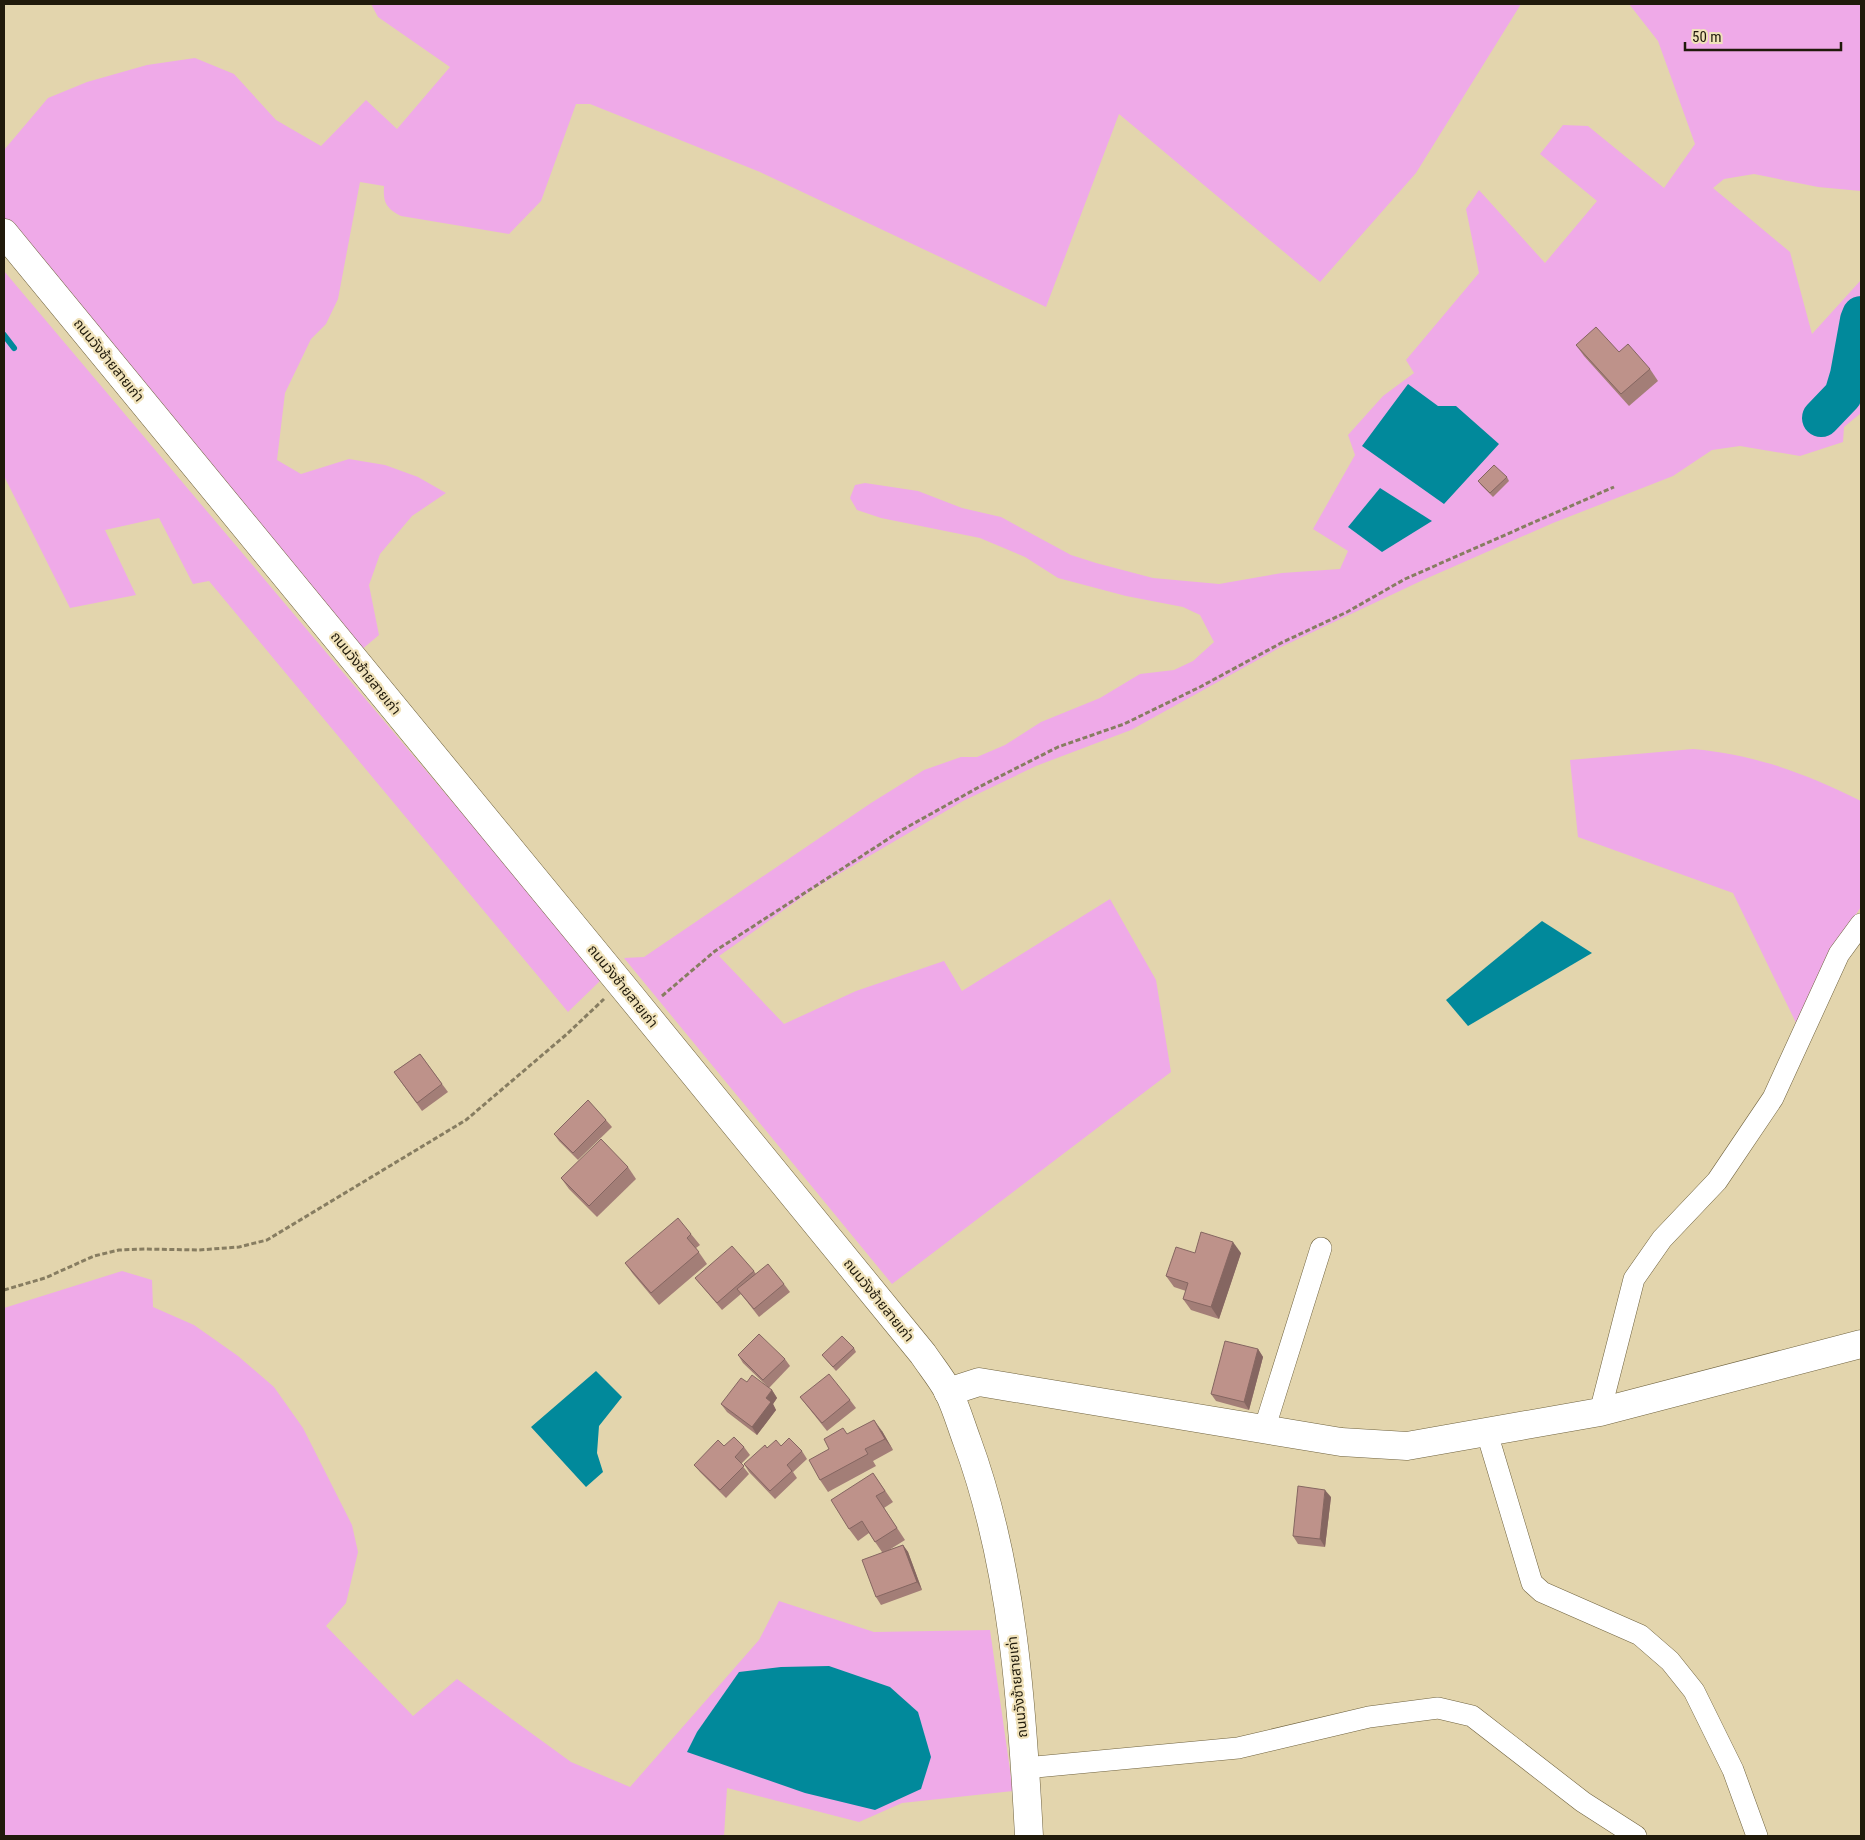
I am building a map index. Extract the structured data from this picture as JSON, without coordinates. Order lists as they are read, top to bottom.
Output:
{
  "streets": {
    "main road": ["ถนนวังซ้ายสายเก่า"]
  },
  "scale_bar": "50 m"
}
